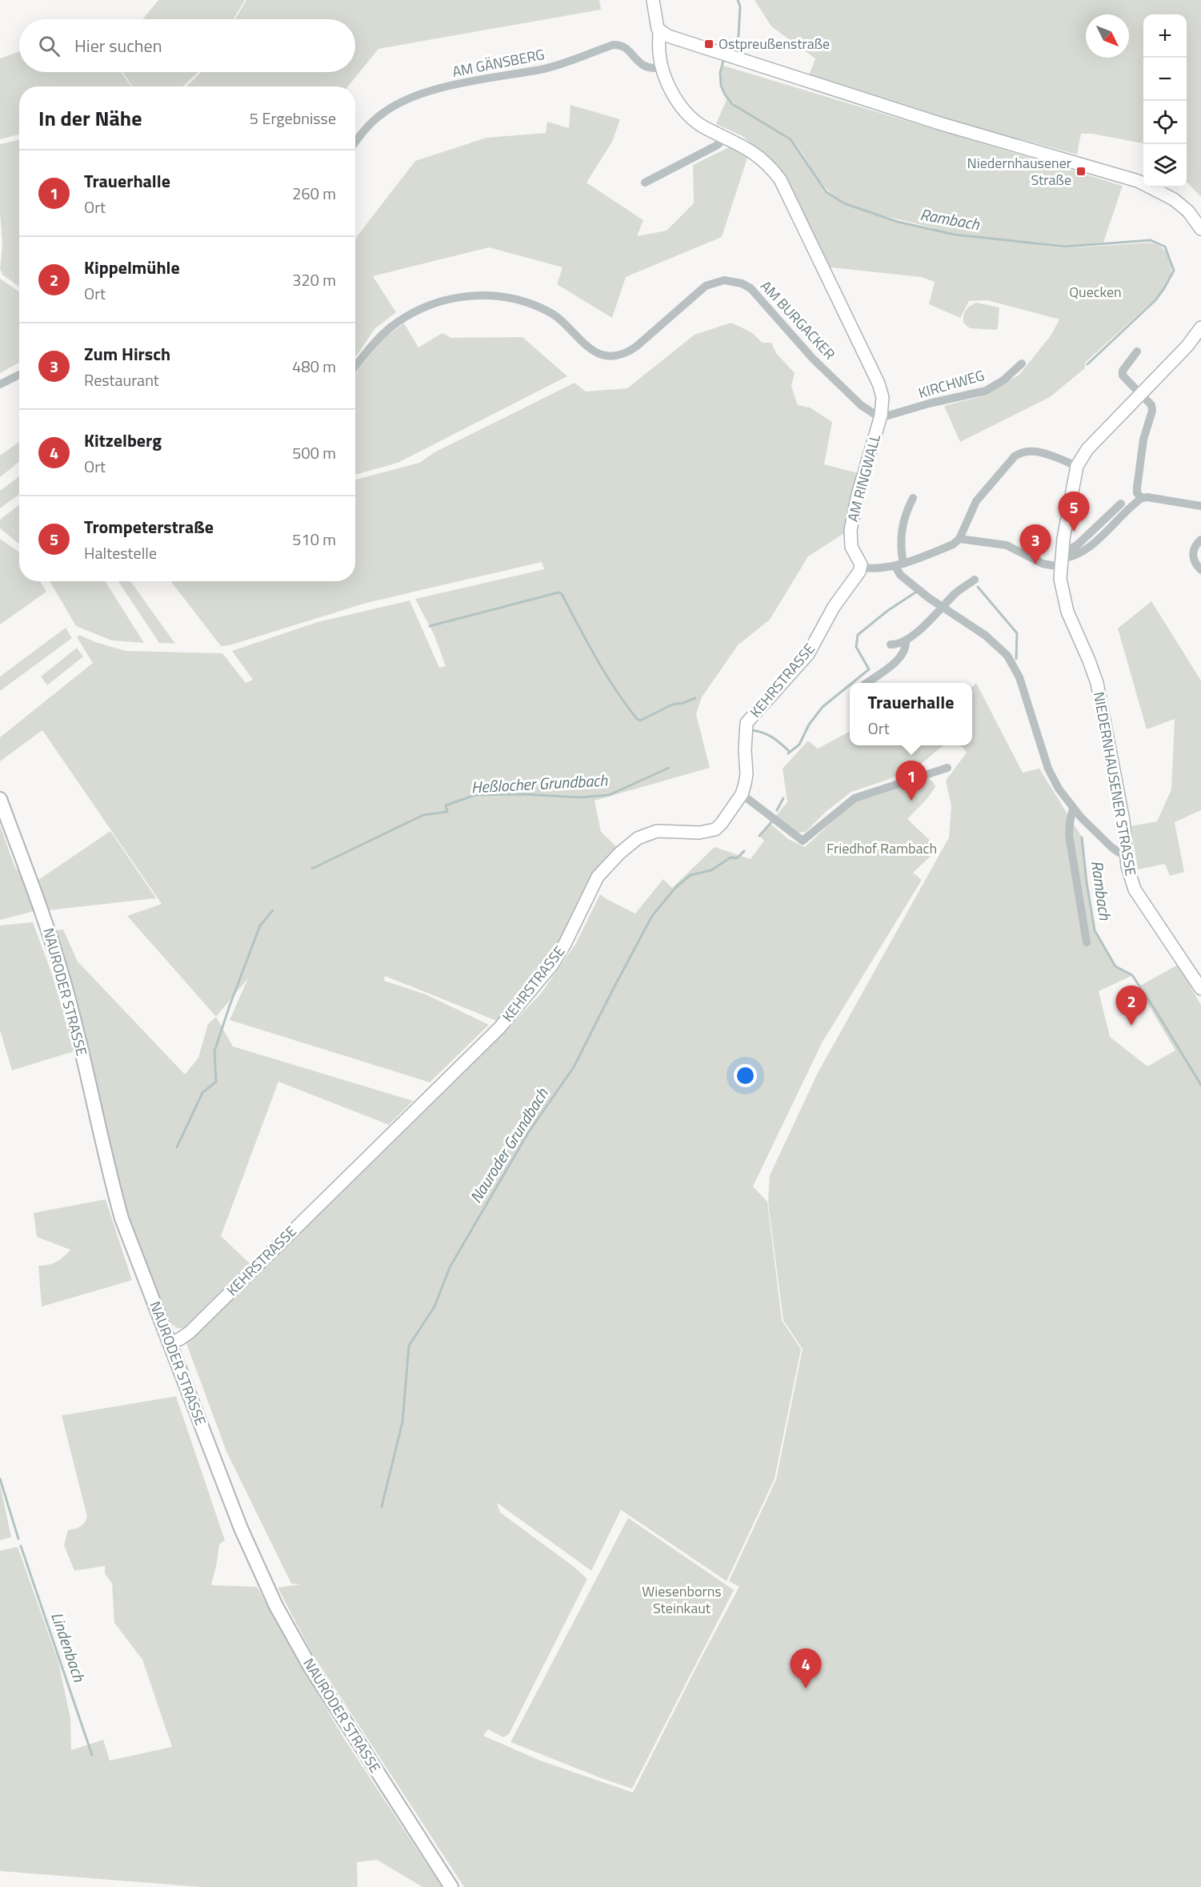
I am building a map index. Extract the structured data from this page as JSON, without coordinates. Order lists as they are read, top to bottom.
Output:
{
  "streets": {
    "main road": ["NAURODER STRASSE"],
    "street": [
      "AM GÄNSBERG",
      "AM BURGACKER",
      "KIRCHWEG",
      "AM RINGWALL",
      "KEHRSTRASSE",
      "NIEDERNHAUSENER STRASSE"
    ]
  },
  "crossings": [
    ["AM BURGACKER", "KIRCHWEG"],
    ["AM BURGACKER", "AM RINGWALL"],
    ["KIRCHWEG", "AM RINGWALL"],
    ["AM RINGWALL", "KEHRSTRASSE"],
    ["KEHRSTRASSE", "NAURODER STRASSE"]
  ],
  "water": [
    "Rambach",
    "Heßlocher Grundbach",
    "Nauroder Grundbach",
    "Lindenbach"
  ],
  "parks": ["Quecken", "Friedhof Rambach", "Wiesenborns Steinkaut"],
  "places": {
    "transit": ["Ostpreußenstraße", "Niedernhausener Straße"]
  },
  "north": "bottom right",
  "page": {
    "map_buttons": ["+", "−"],
    "search": "Hier suchen",
    "heading": ["In der Nähe", "5 Ergebnisse"],
    "list": [
      {
        "mark": "1",
        "name": "Trauerhalle",
        "note": "Ort",
        "value": "260 m"
      },
      {
        "mark": "2",
        "name": "Kippelmühle",
        "note": "Ort",
        "value": "320 m"
      },
      {
        "mark": "3",
        "name": "Zum Hirsch",
        "note": "Restaurant",
        "value": "480 m"
      },
      {
        "mark": "4",
        "name": "Kitzelberg",
        "note": "Ort",
        "value": "500 m"
      },
      {
        "mark": "5",
        "name": "Trompeterstraße",
        "note": "Haltestelle",
        "value": "510 m"
      }
    ],
    "pins": [
      "5",
      "3",
      "1",
      "2",
      "4"
    ],
    "popup": ["Trauerhalle", "Ort"]
  }
}
